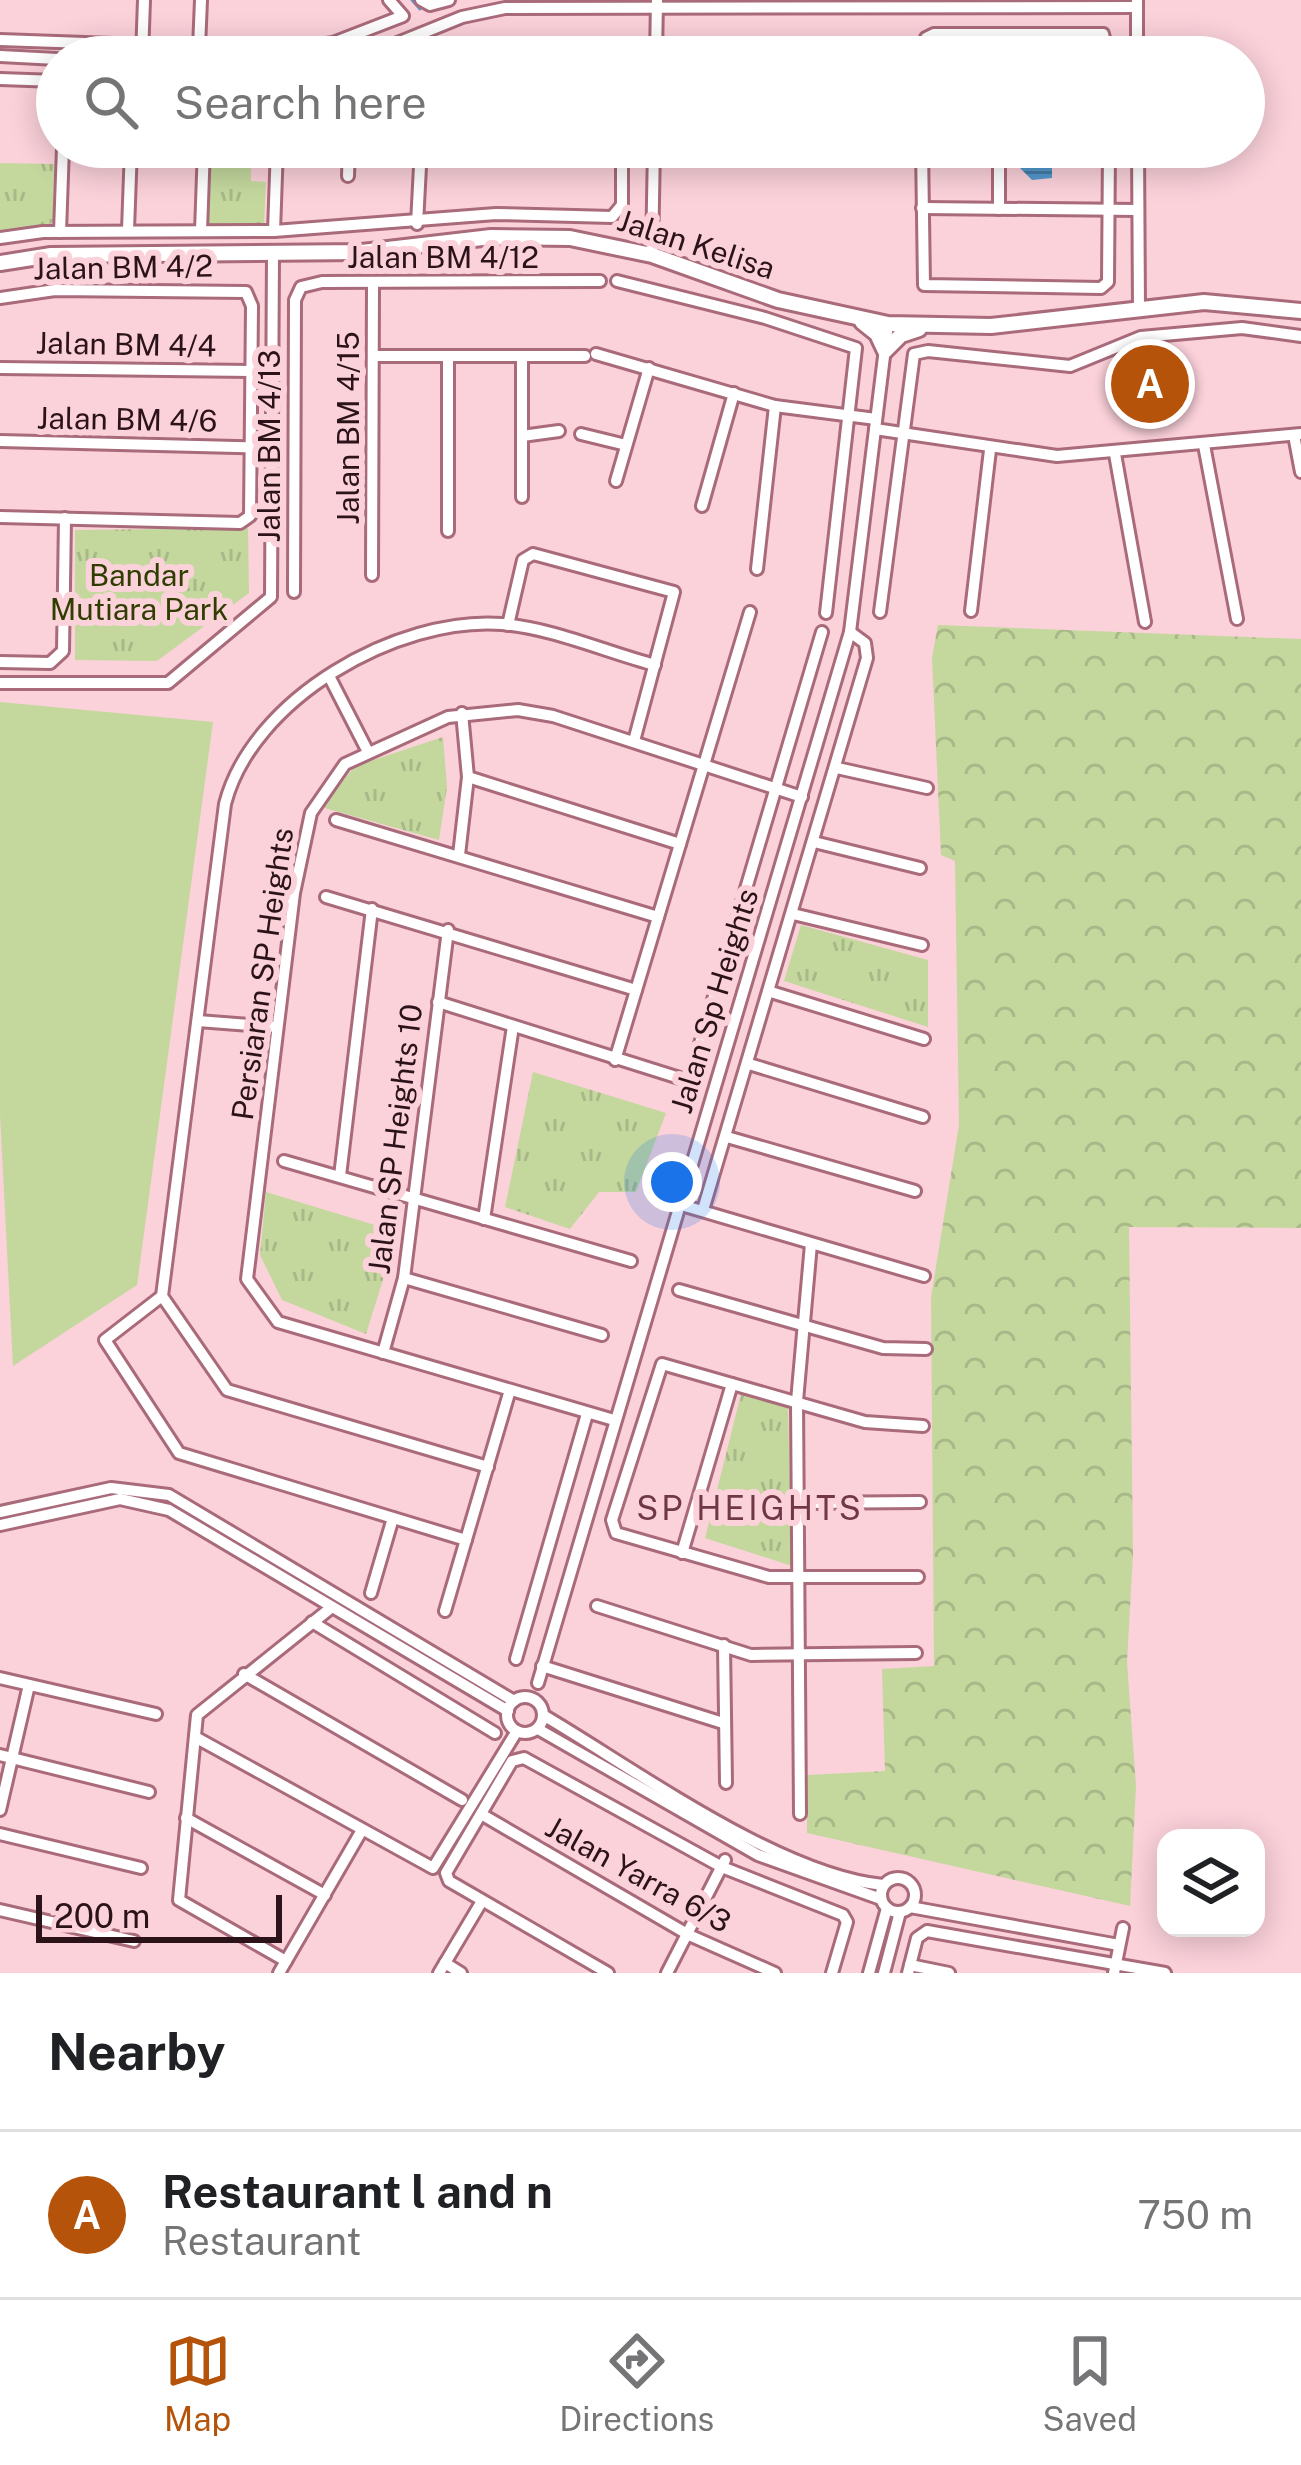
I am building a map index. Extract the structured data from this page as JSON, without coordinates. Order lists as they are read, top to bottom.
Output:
{
  "streets": {
    "main road": ["Jalan Kelisa"],
    "street": [
      "Jalan BM 4/12",
      "Jalan BM 4/2",
      "Jalan BM 4/4",
      "Jalan BM 4/6",
      "Jalan BM 4/15",
      "Jalan BM 4/13",
      "Persiaran SP Heights",
      "Jalan Sp Heights",
      "Jalan SP Heights 10",
      "Jalan Yarra 6/3"
    ]
  },
  "crossings": [
    ["Jalan Kelisa", "Jalan Sp Heights"],
    ["Jalan BM 4/12", "Jalan BM 4/15"],
    ["Jalan BM 4/12", "Jalan BM 4/13"],
    ["Jalan BM 4/2", "Jalan BM 4/4"],
    ["Persiaran SP Heights", "Jalan Sp Heights"],
    ["Persiaran SP Heights", "Jalan SP Heights 10"]
  ],
  "districts": ["SP HEIGHTS"],
  "parks": ["Bandar Mutiara Park"],
  "scale_bar": "200 m",
  "page": {
    "search": "Search here",
    "pins": "A",
    "scale": "200 m",
    "heading": "Nearby",
    "list": [
      {
        "mark": "A",
        "name": "Restaurant l and n",
        "note": "Restaurant",
        "value": "750 m"
      }
    ],
    "nav": ["Map", "Directions", "Saved"]
  }
}
